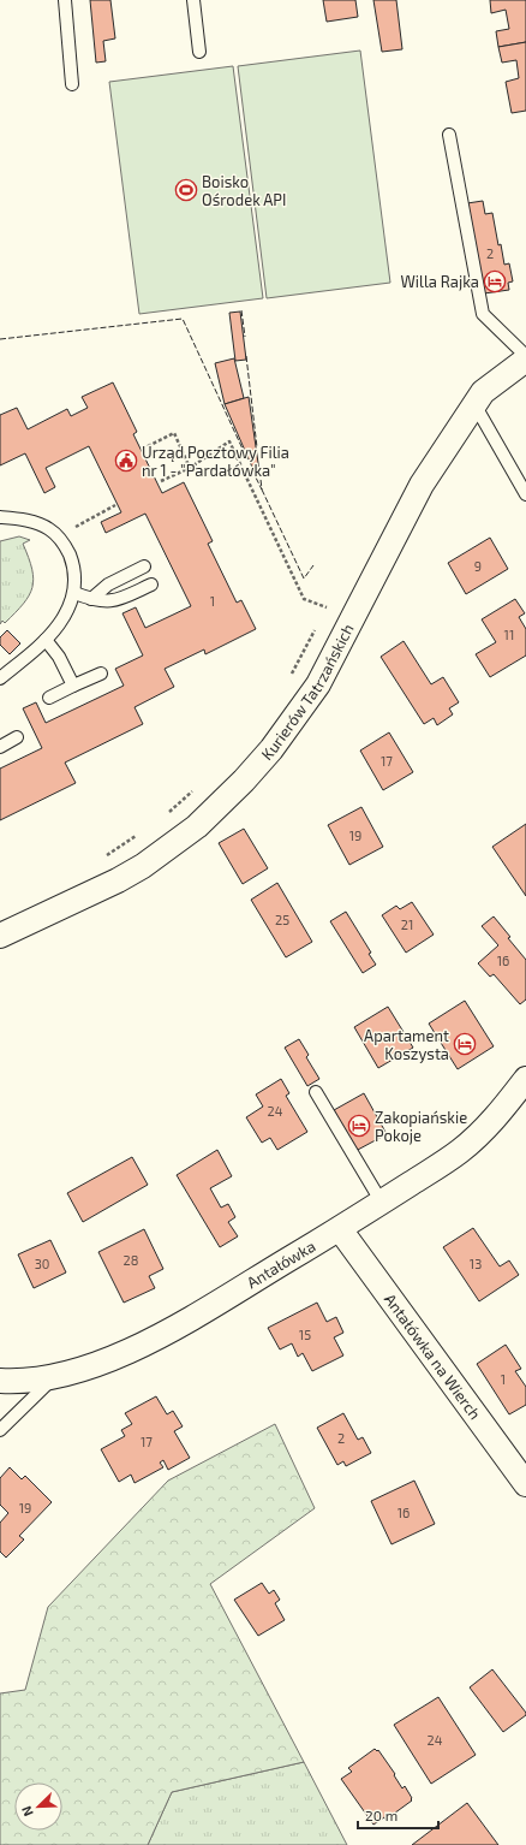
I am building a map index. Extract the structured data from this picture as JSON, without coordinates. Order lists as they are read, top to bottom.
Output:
{
  "streets": {
    "street": ["Kurierów Tatrzańskich", "Antałówka", "Antałówka na Wierch"]
  },
  "crossings": [
    ["Antałówka", "Antałówka na Wierch"]
  ],
  "places": {
    "sports": ["Boisko Ośrodek API"],
    "hotel": ["Willa Rajka", "Apartament Koszysta", "Zakopiańskie Pokoje"],
    "public building": ["Urząd Pocztowy Filia nr 1 - \"Pardałówka\""]
  },
  "house_numbers": [
    "2",
    "9",
    "1",
    "11",
    "17",
    "19",
    "25",
    "21",
    "16",
    "24",
    "28",
    "30",
    "13",
    "15",
    "1",
    "2",
    "17",
    "19",
    "16",
    "24"
  ],
  "scale_bar": "20 m",
  "north": "bottom left"
}
